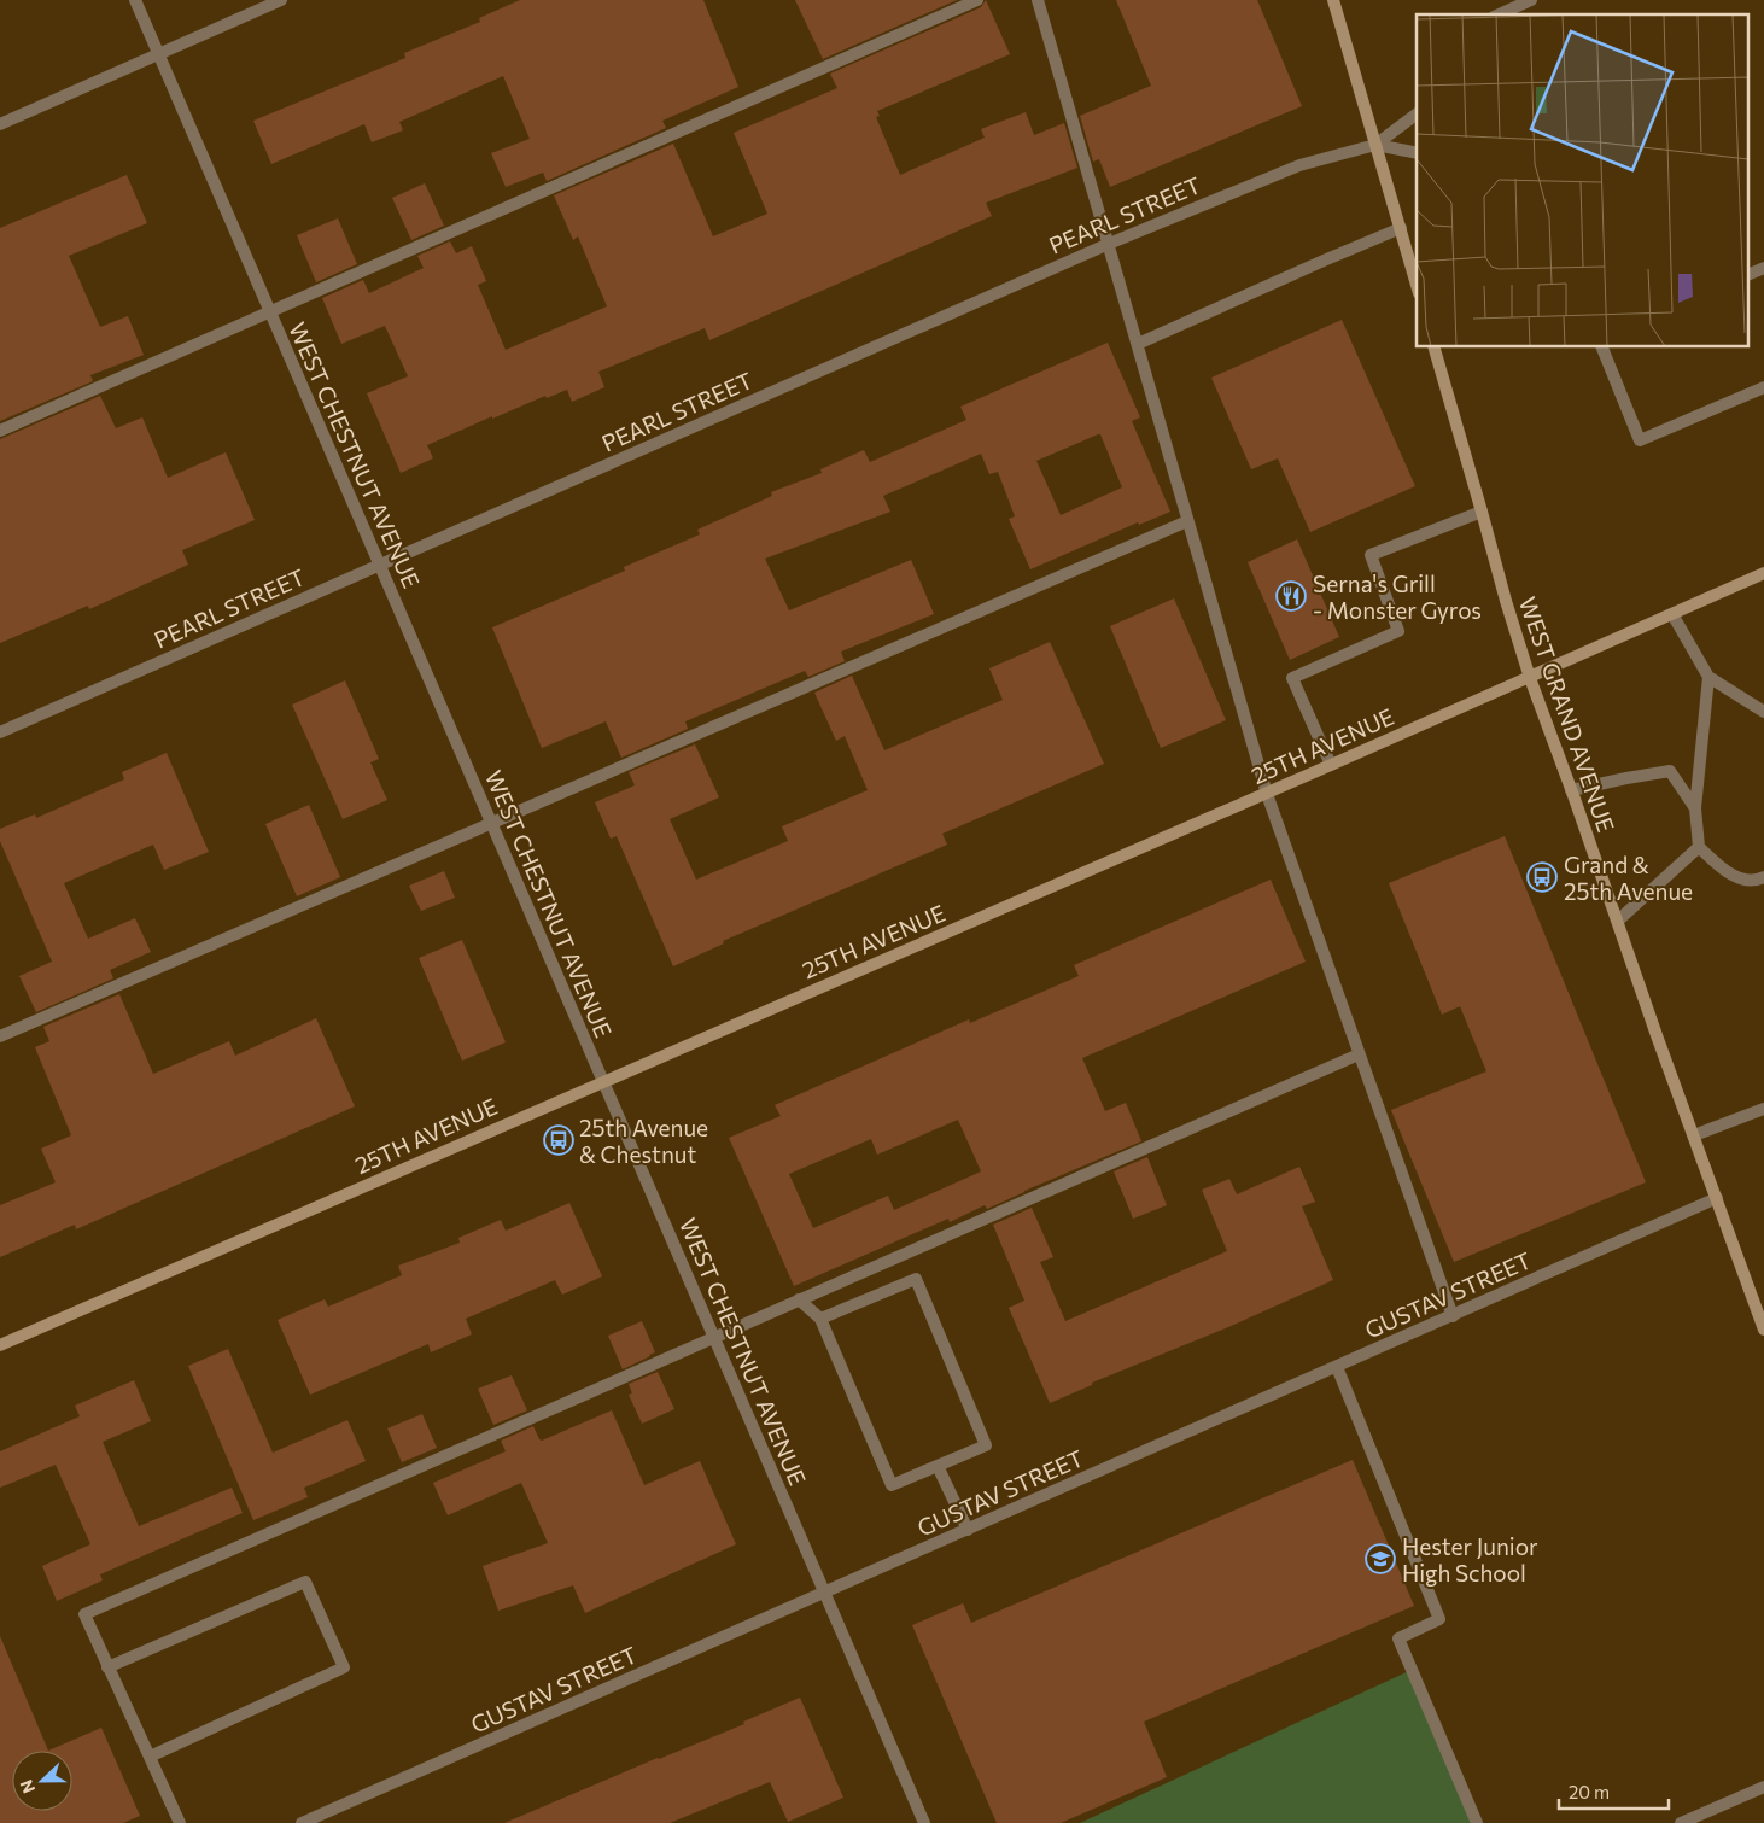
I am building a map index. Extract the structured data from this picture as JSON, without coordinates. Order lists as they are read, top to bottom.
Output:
{
  "streets": {
    "main road": ["WEST GRAND AVENUE", "25TH AVENUE"],
    "street": ["PEARL STREET", "WEST CHESTNUT AVENUE", "GUSTAV STREET"]
  },
  "crossings": [
    ["PEARL STREET", "WEST CHESTNUT AVENUE"],
    ["WEST CHESTNUT AVENUE", "25TH AVENUE"],
    ["WEST CHESTNUT AVENUE", "GUSTAV STREET"],
    ["WEST GRAND AVENUE", "25TH AVENUE"],
    ["WEST GRAND AVENUE", "GUSTAV STREET"]
  ],
  "places": {
    "restaurant": ["Serna's Grill - Monster Gyros"],
    "bus stop": ["Grand & 25th Avenue", "25th Avenue & Chestnut"],
    "school or university": ["Hester Junior High School"]
  },
  "scale_bar": "20 m",
  "north": "left"
}
